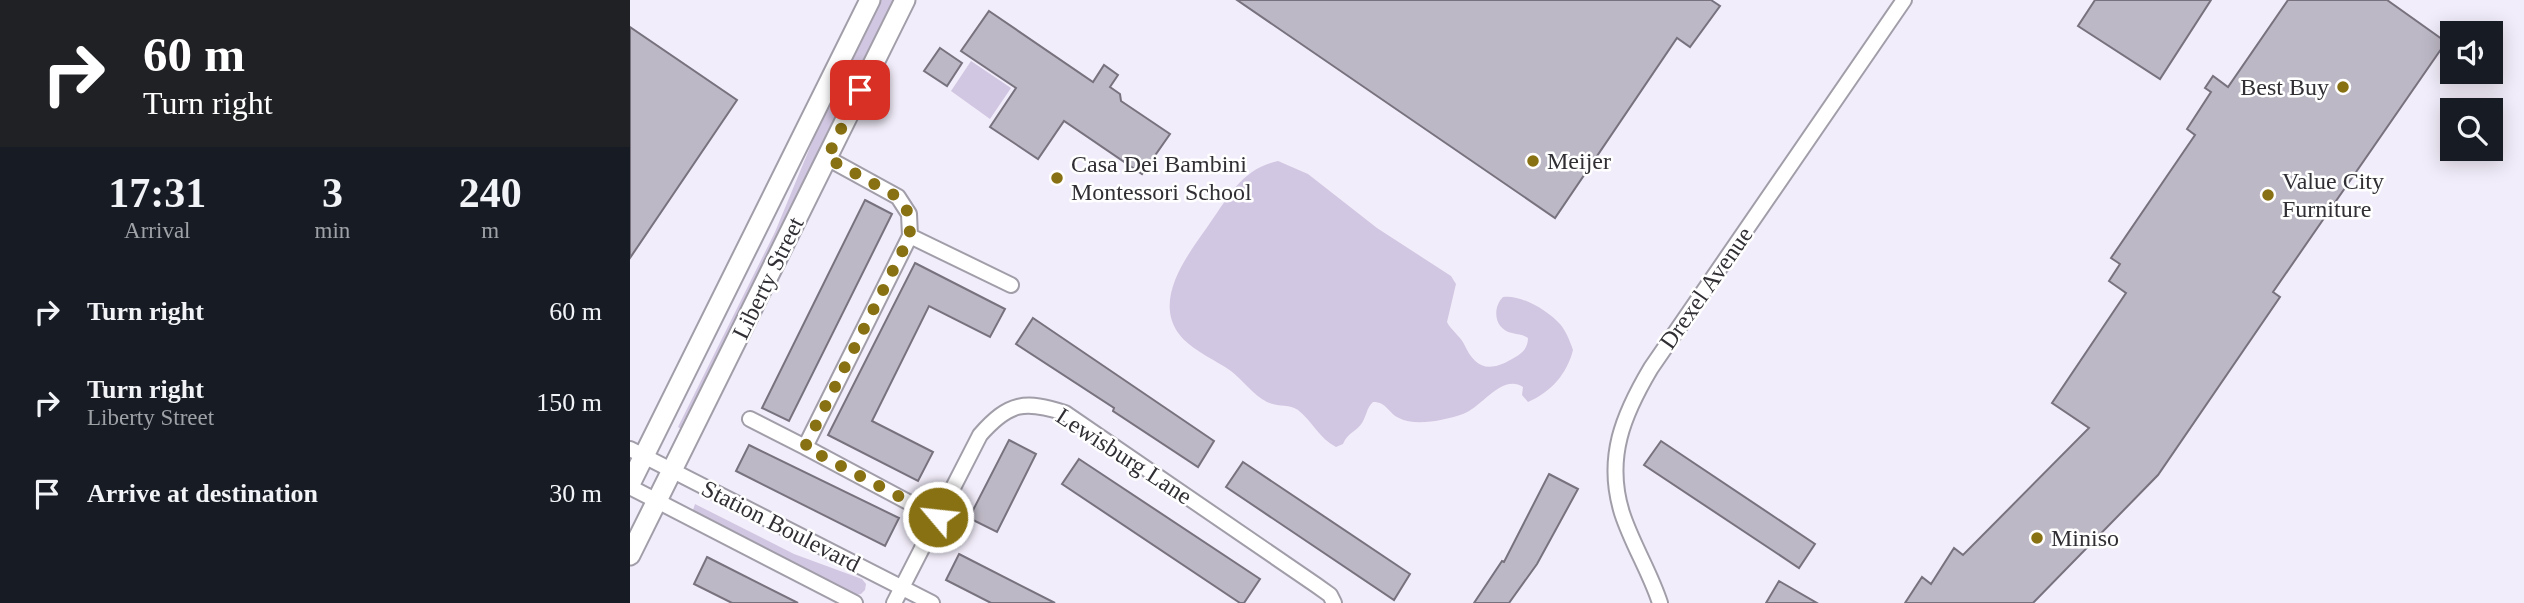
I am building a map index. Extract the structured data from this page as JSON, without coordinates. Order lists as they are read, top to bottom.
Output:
{
  "streets": {
    "street": [
      "Liberty Street",
      "Drexel Avenue",
      "Lewisburg Lane",
      "Station Boulevard"
    ]
  },
  "crossings": [
    ["Liberty Street", "Station Boulevard"],
    ["Lewisburg Lane", "Station Boulevard"]
  ],
  "places": [
    "Best Buy",
    "Meijer",
    "Casa Dei Bambini Montessori School",
    "Value City Furniture",
    "Miniso"
  ],
  "page": {
    "turn": ["60 m", "Turn right"],
    "eta": [
      "17:31",
      "Arrival",
      "3",
      "min",
      "240",
      "m"
    ],
    "list": [
      {
        "name": "Turn right",
        "value": "60 m"
      },
      {
        "name": "Turn right",
        "note": "Liberty Street",
        "value": "150 m"
      },
      {
        "name": "Arrive at destination",
        "value": "30 m"
      }
    ]
  }
}
